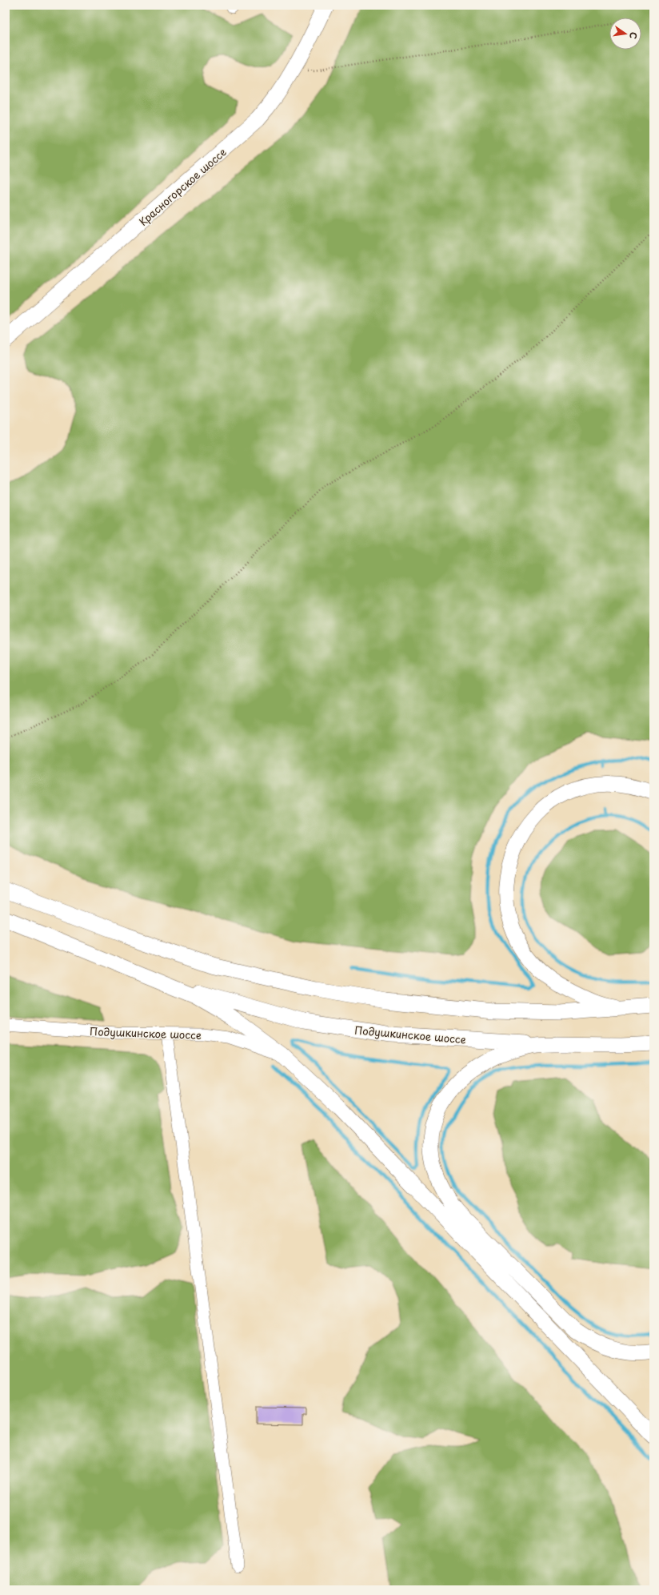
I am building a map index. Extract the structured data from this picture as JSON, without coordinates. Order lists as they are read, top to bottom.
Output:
{
  "streets": {
    "main road": ["Красногорское шоссе", "Подушкинское шоссе"]
  },
  "north": "right"
}
